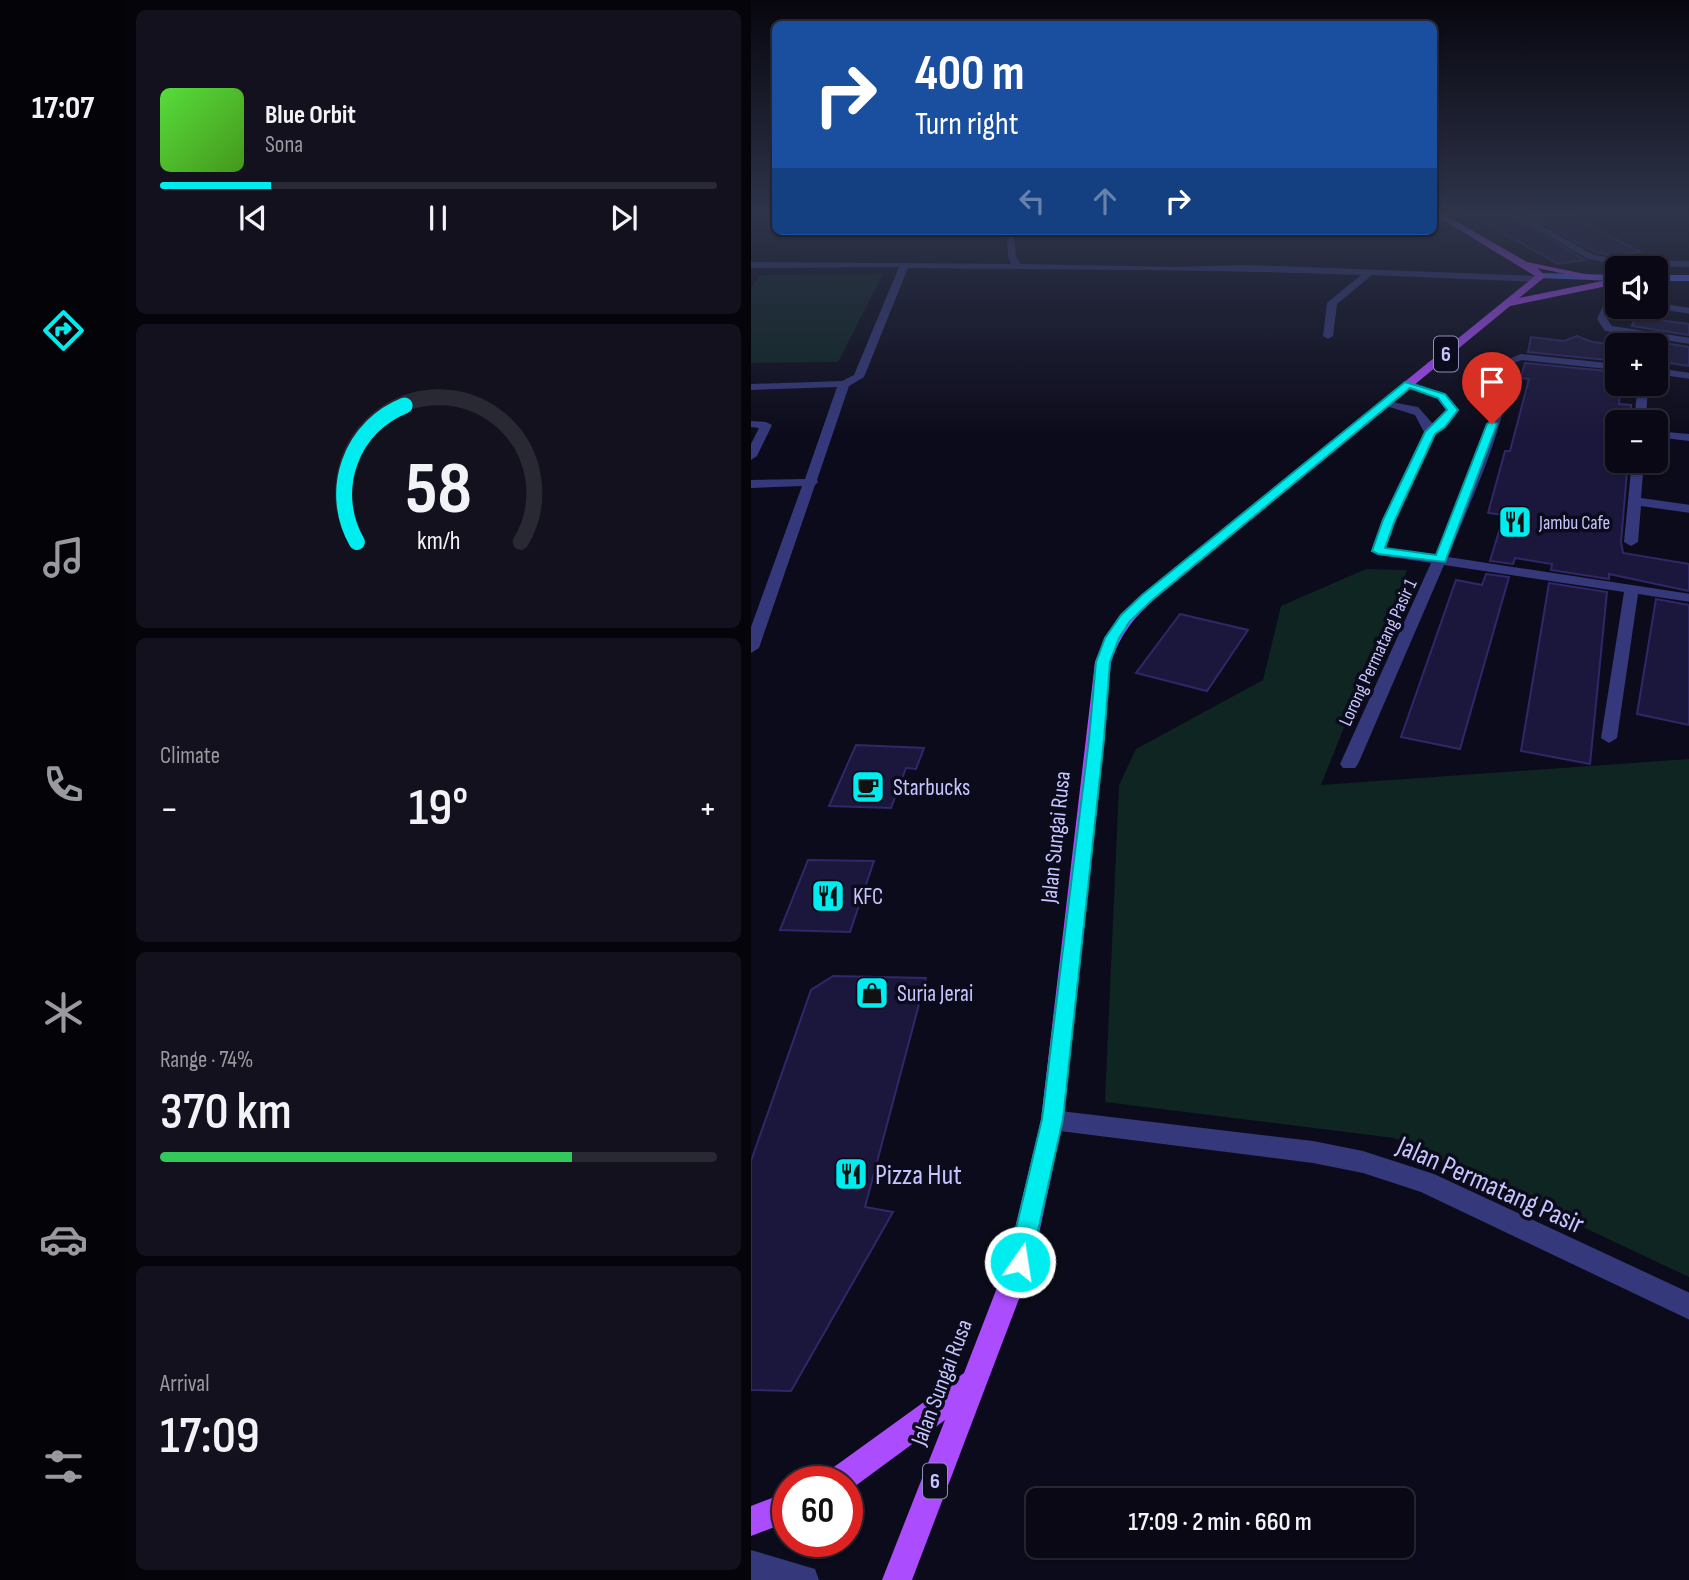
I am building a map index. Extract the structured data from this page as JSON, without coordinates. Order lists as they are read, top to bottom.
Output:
{
  "streets": {
    "main road": ["6", "Jalan Sungai Rusa"],
    "street": ["Lorong Permatang Pasir 1", "Jalan Permatang Pasir"]
  },
  "crossings": [
    ["Jalan Sungai Rusa", "Jalan Permatang Pasir"]
  ],
  "places": {
    "restaurant": ["Jambu Cafe", "KFC", "Pizza Hut"],
    "cafe": ["Starbucks"],
    "shop": ["Suria Jerai"]
  },
  "page": {
    "tabs": "17:07",
    "turn": ["400 m", "Turn right"],
    "song": ["Blue Orbit", "Sona"],
    "map_buttons": ["+", "−"],
    "tile": [
      "Climate",
      ["Range · 74%", "370 km"],
      ["Arrival", "17:09"]
    ],
    "heat": ["−", "19°", "+"],
    "limit": "60",
    "trip": "17:09 · 2 min · 660 m",
    "gauge": ["58", "km/h"]
  }
}
